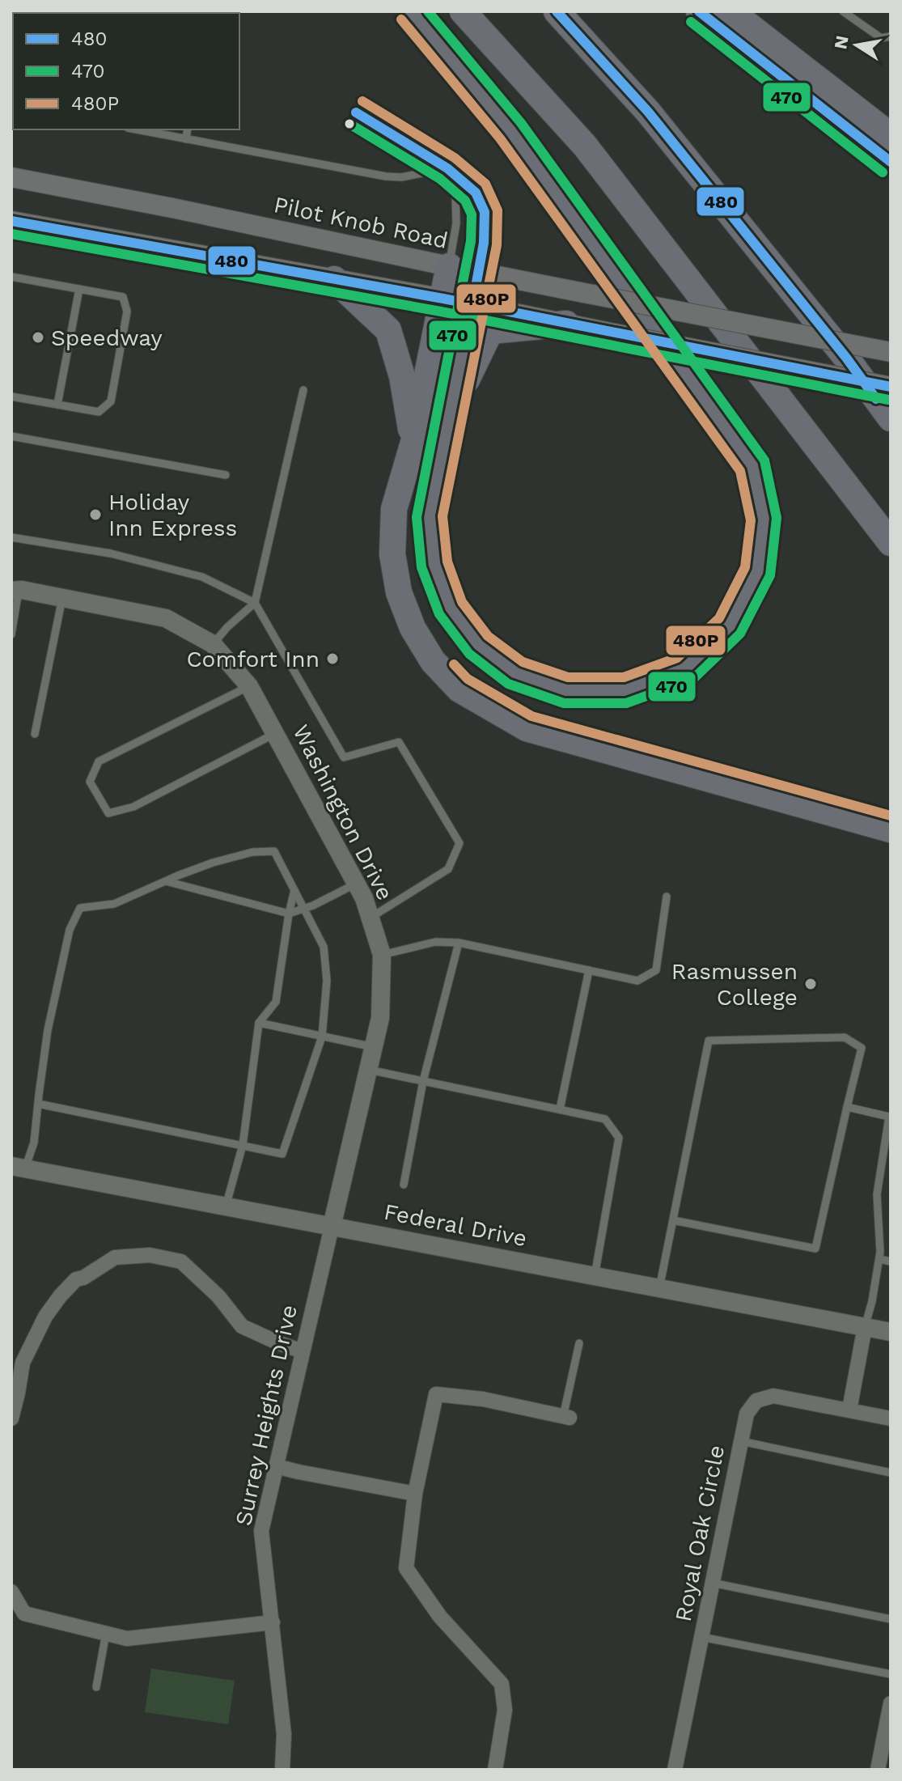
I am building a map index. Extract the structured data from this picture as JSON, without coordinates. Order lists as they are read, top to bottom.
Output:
{
  "streets": {
    "main road": ["Pilot Knob Road"],
    "street": [
      "Washington Drive",
      "Federal Drive",
      "Surrey Heights Drive",
      "Royal Oak Circle"
    ]
  },
  "crossings": [
    ["Washington Drive", "Federal Drive"],
    ["Washington Drive", "Surrey Heights Drive"],
    ["Federal Drive", "Surrey Heights Drive"]
  ],
  "places": [
    "Speedway",
    "Holiday Inn Express",
    "Comfort Inn",
    "Rasmussen College"
  ],
  "lines": ["transit line 480", "transit line 470", "transit line 480P"],
  "legend": ["480", "470", "480P"],
  "north": "left"
}
